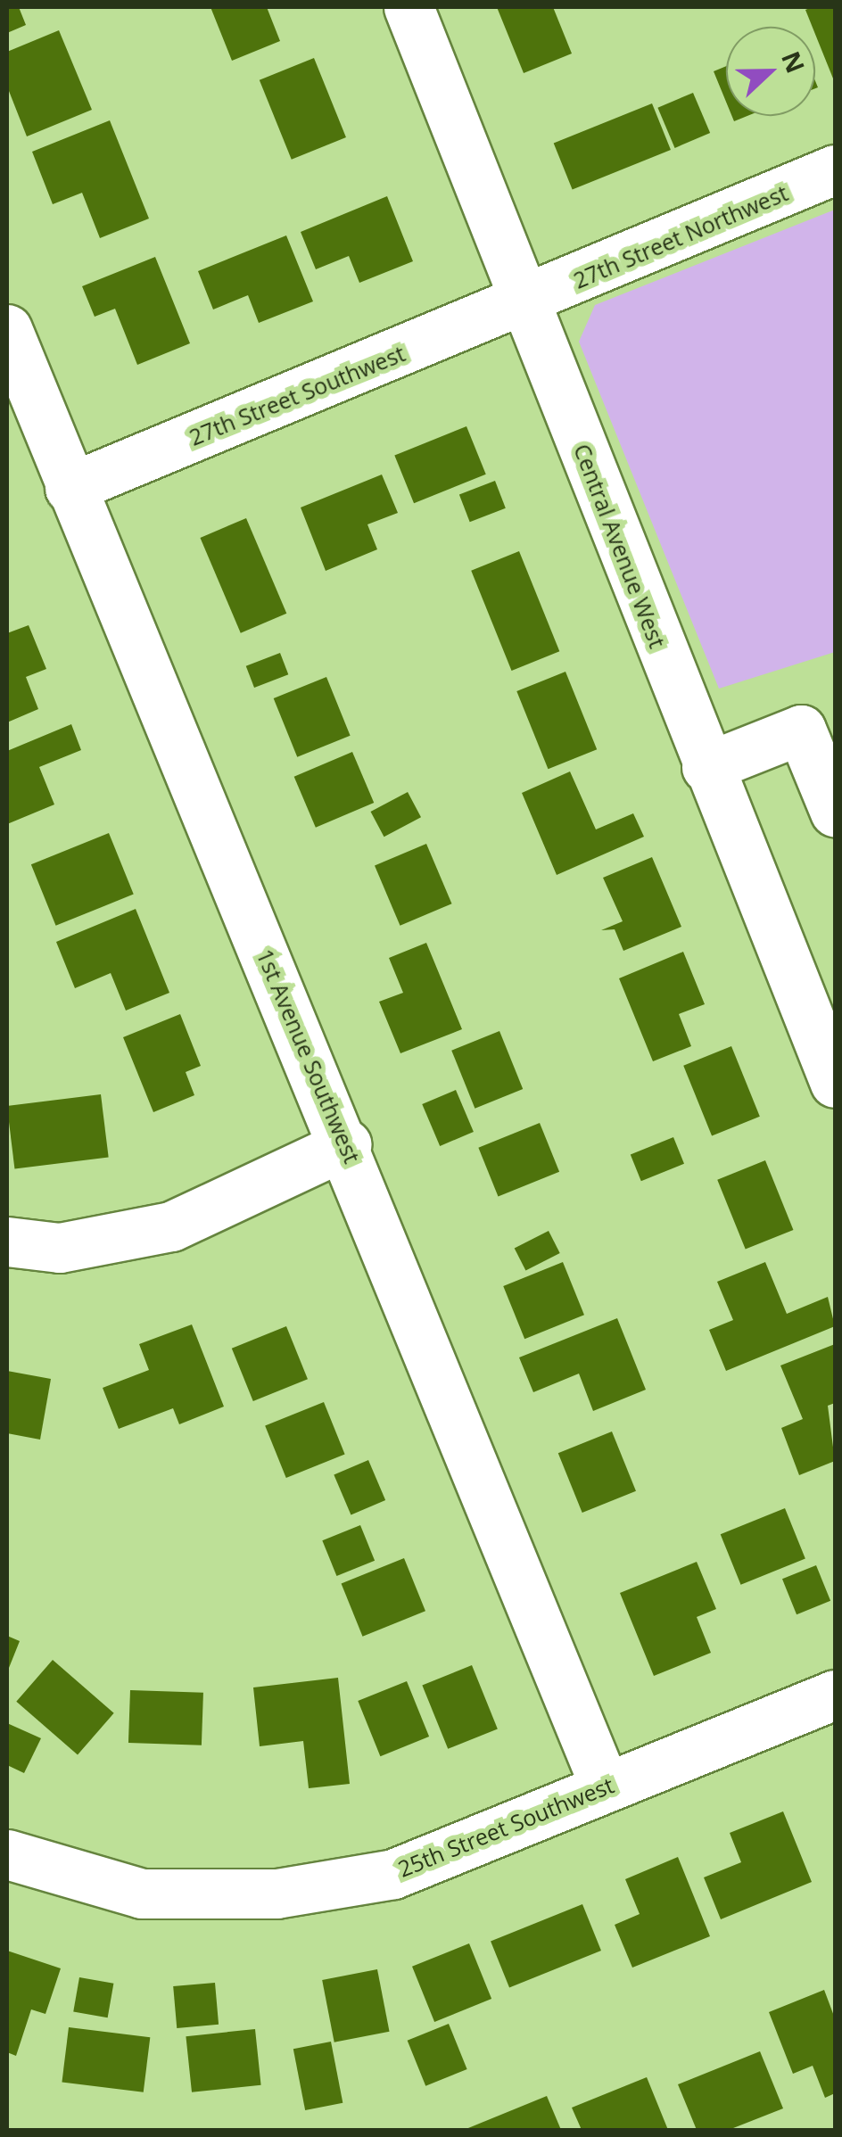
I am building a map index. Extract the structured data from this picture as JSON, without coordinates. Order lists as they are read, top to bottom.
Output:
{
  "streets": {
    "street": [
      "27th Street Northwest",
      "27th Street Southwest",
      "Central Avenue West",
      "1st Avenue Southwest",
      "25th Street Southwest"
    ]
  },
  "crossings": [
    ["27th Street Northwest", "27th Street Southwest"],
    ["27th Street Northwest", "Central Avenue West"],
    ["27th Street Southwest", "Central Avenue West"],
    ["27th Street Southwest", "1st Avenue Southwest"],
    ["1st Avenue Southwest", "25th Street Southwest"]
  ],
  "north": "right"
}
